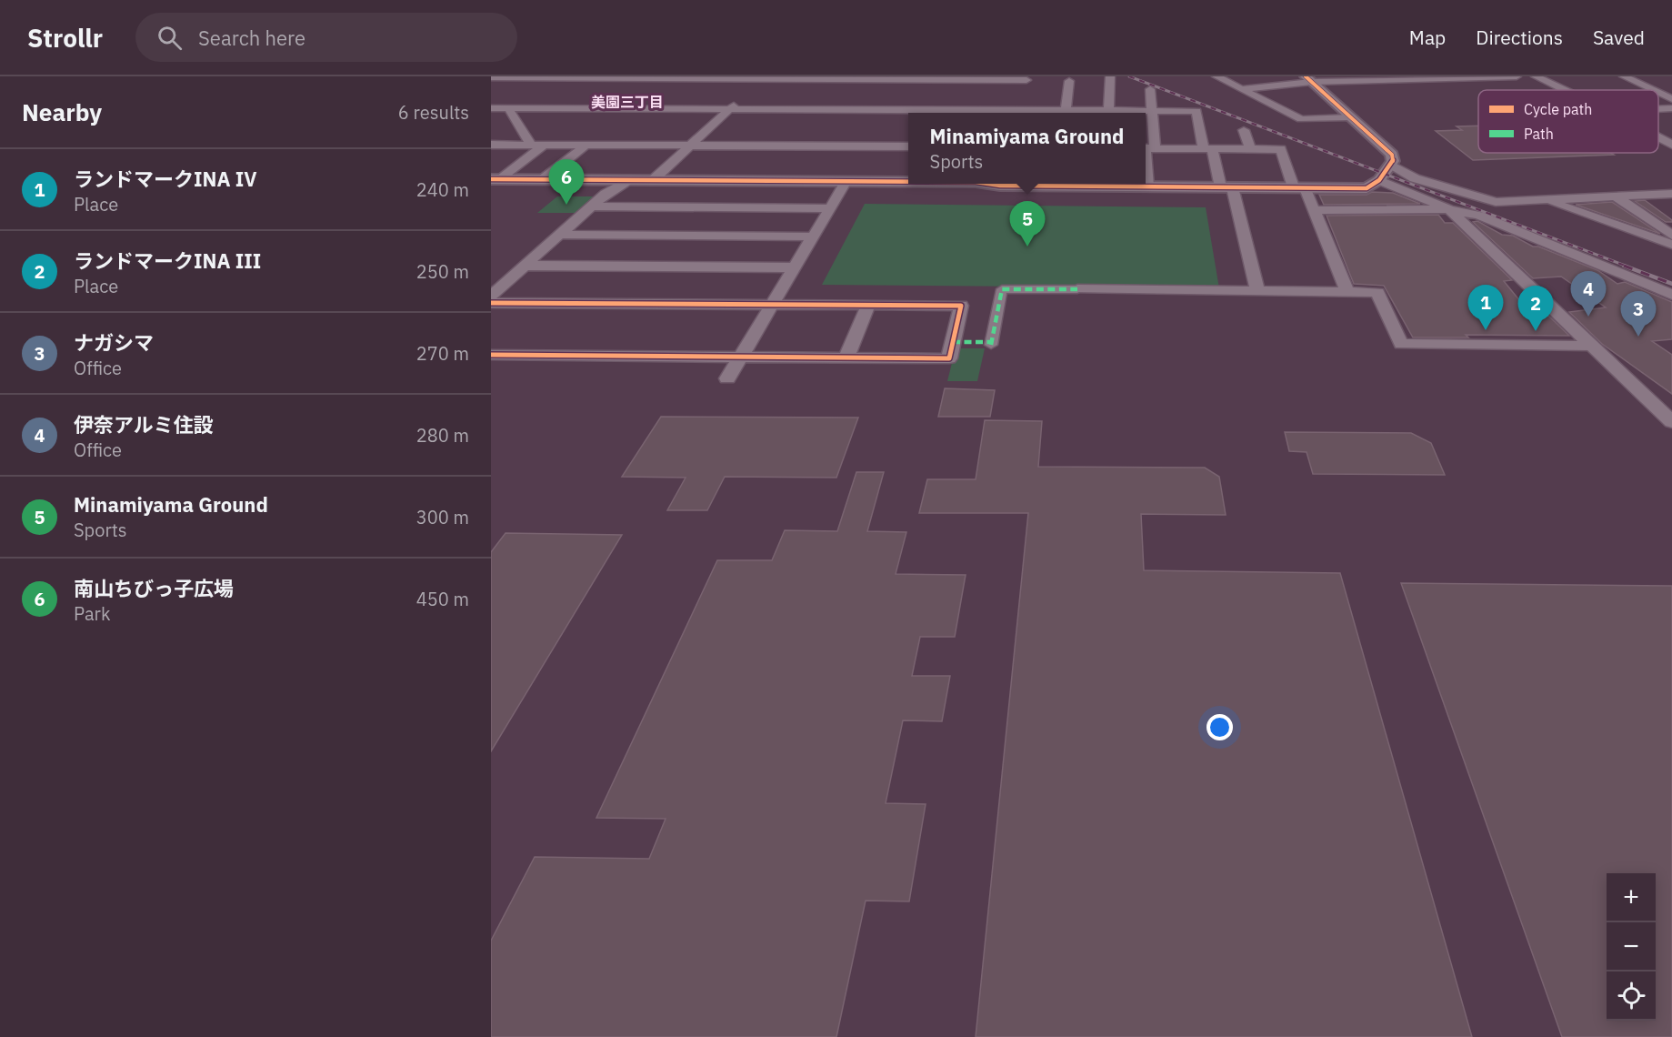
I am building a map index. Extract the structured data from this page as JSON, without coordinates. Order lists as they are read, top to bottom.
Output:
{
  "districts": ["美園三丁目"],
  "legend": ["Cycle path", "Path"],
  "page": {
    "header": "Strollr",
    "search": "Search here",
    "nav": ["Map", "Directions", "Saved"],
    "heading": ["Nearby", "6 results"],
    "popup": ["Minamiyama Ground", "Sports"],
    "list": [
      {
        "mark": "1",
        "name": "ランドマークINA IV",
        "note": "Place",
        "value": "240 m"
      },
      {
        "mark": "2",
        "name": "ランドマークINA III",
        "note": "Place",
        "value": "250 m"
      },
      {
        "mark": "3",
        "name": "ナガシマ",
        "note": "Office",
        "value": "270 m"
      },
      {
        "mark": "4",
        "name": "伊奈アルミ住設",
        "note": "Office",
        "value": "280 m"
      },
      {
        "mark": "5",
        "name": "Minamiyama Ground",
        "note": "Sports",
        "value": "300 m"
      },
      {
        "mark": "6",
        "name": "南山ちびっ子広場",
        "note": "Park",
        "value": "450 m"
      }
    ],
    "pins": [
      "6",
      "5",
      "4",
      "1",
      "2",
      "3"
    ],
    "map_buttons": ["+", "−"]
  }
}
